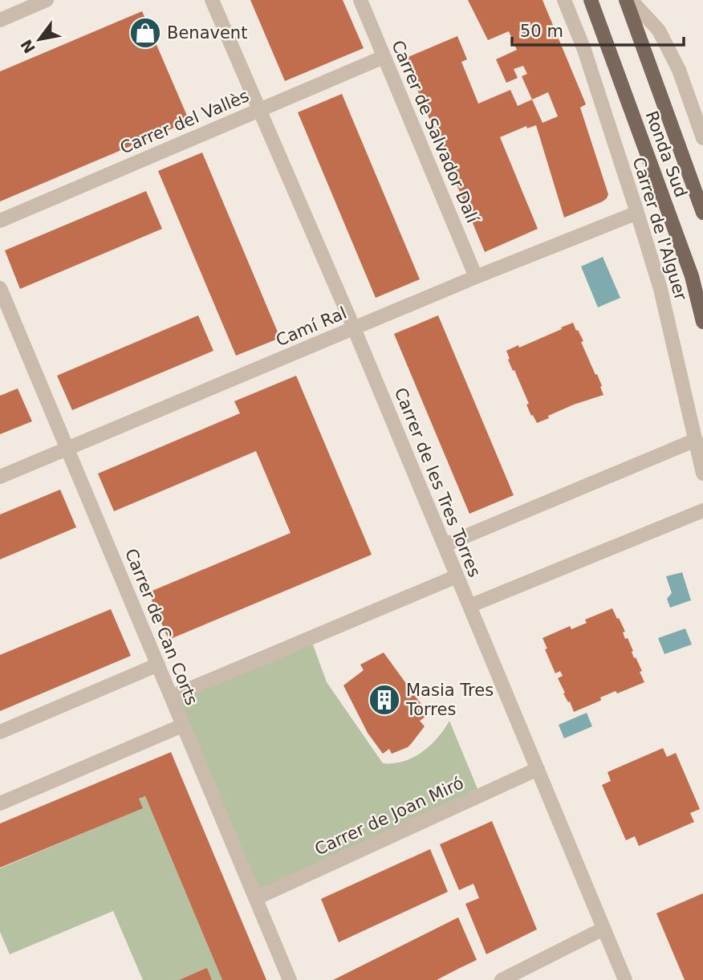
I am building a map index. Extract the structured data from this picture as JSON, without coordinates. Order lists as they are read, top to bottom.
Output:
{
  "streets": {
    "main road": ["Ronda Sud"],
    "street": [
      "Carrer del Vallès",
      "Carrer de Salvador Dalí",
      "Carrer de l'Alguer",
      "Camí Ral",
      "Carrer de les Tres Torres",
      "Carrer de Can Corts",
      "Carrer de Joan Miró"
    ]
  },
  "crossings": [
    ["Carrer del Vallès", "Carrer de Salvador Dalí"],
    ["Carrer del Vallès", "Carrer de les Tres Torres"],
    ["Carrer de Salvador Dalí", "Camí Ral"],
    ["Carrer de l'Alguer", "Camí Ral"],
    ["Camí Ral", "Carrer de les Tres Torres"],
    ["Camí Ral", "Carrer de Can Corts"],
    ["Carrer de les Tres Torres", "Carrer de Joan Miró"],
    ["Carrer de Can Corts", "Carrer de Joan Miró"]
  ],
  "places": {
    "shop": ["Benavent"],
    "building": ["Masia Tres Torres"]
  },
  "scale_bar": "50 m",
  "north": "bottom left"
}
